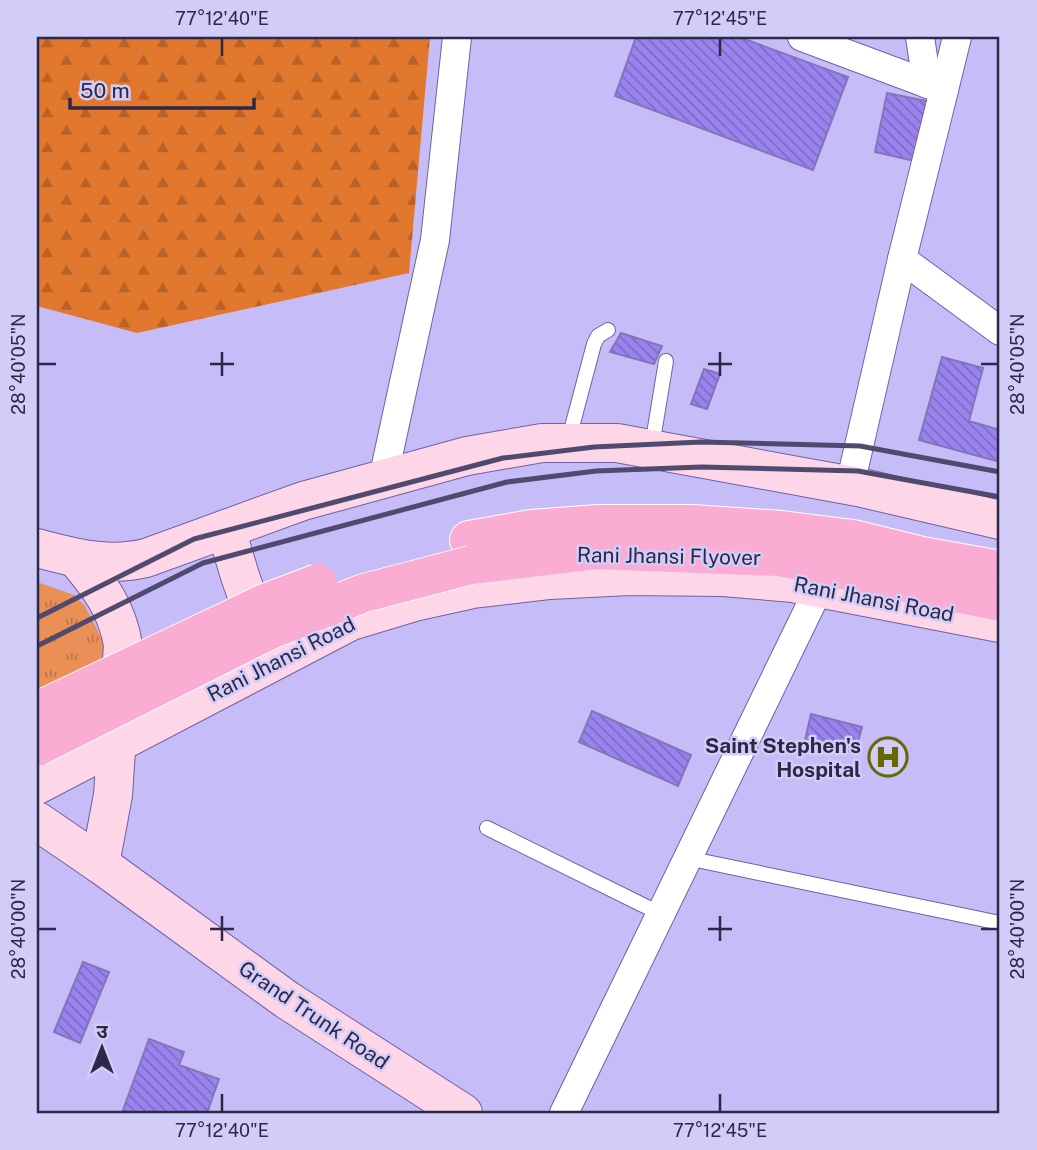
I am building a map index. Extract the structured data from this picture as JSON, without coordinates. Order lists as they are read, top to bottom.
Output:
{
  "streets": {
    "main road": ["Rani Jhansi Flyover", "Rani Jhansi Road", "Grand Trunk Road"]
  },
  "places": {
    "hospital": ["Saint Stephen's Hospital"]
  },
  "scale_bar": "50 m",
  "north": "top",
  "coordinates": [
    "77°12'40\"E",
    "77°12'45\"E",
    "28°40'05\"N",
    "28°40'00\"N"
  ]
}
